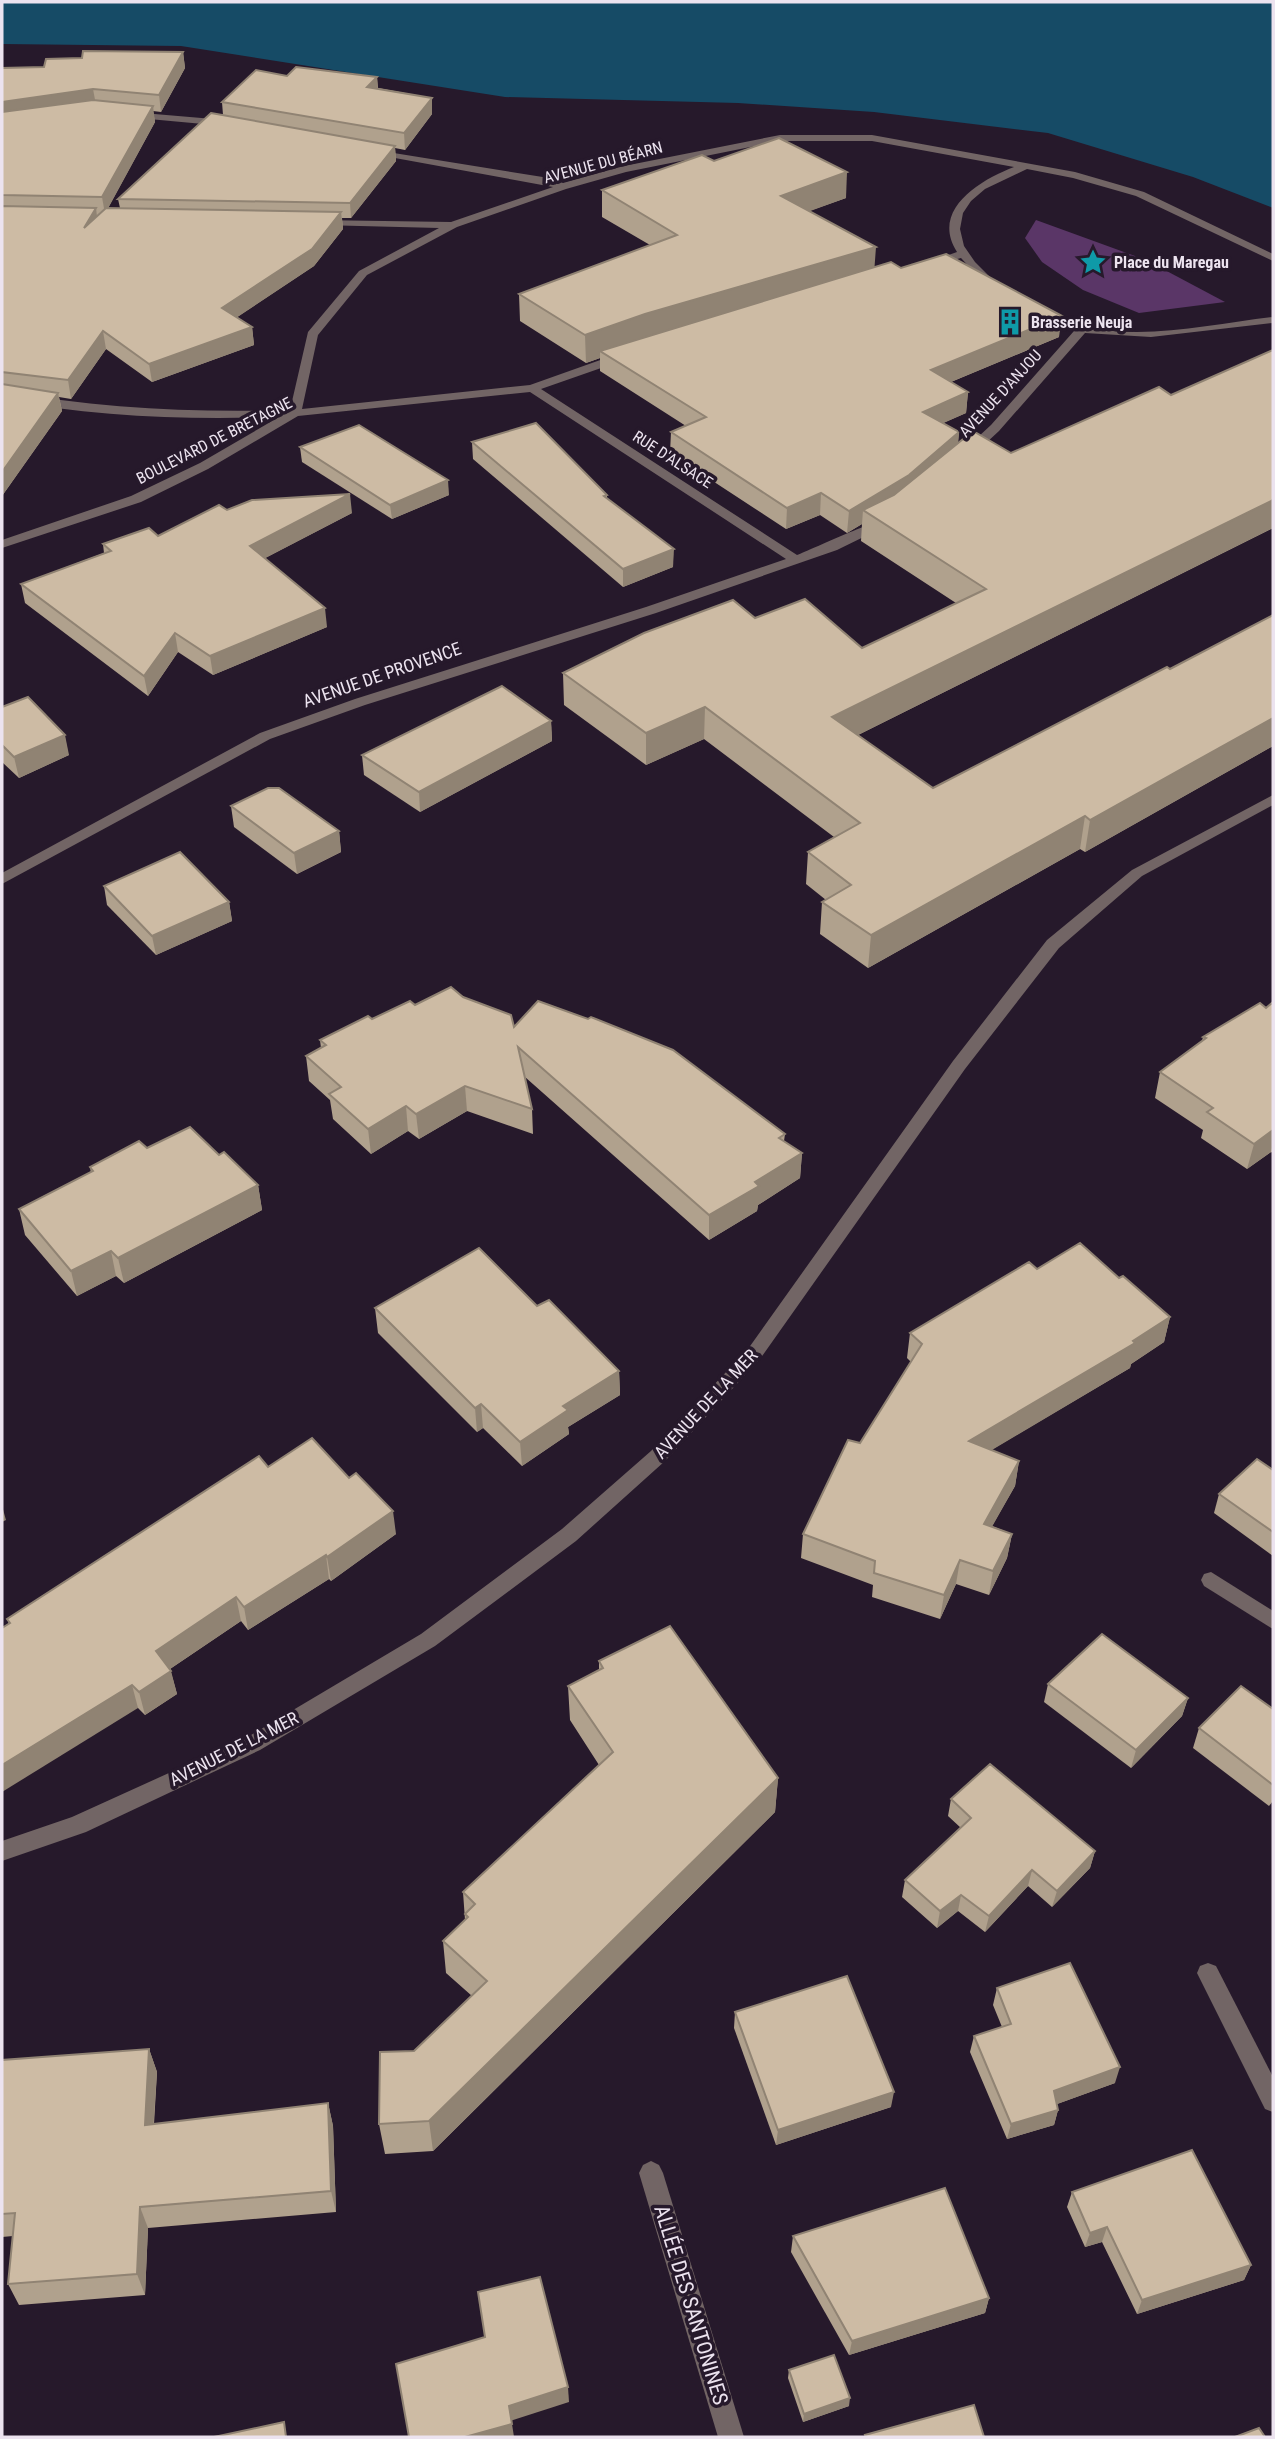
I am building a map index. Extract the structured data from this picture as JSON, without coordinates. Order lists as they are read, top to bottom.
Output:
{
  "streets": {
    "street": [
      "AVENUE DU BÉARN",
      "AVENUE D'ANJOU",
      "BOULEVARD DE BRETAGNE",
      "RUE D'ALSACE",
      "AVENUE DE PROVENCE",
      "AVENUE DE LA MER",
      "ALLÉE DES SANTONINES"
    ]
  },
  "crossings": [
    ["AVENUE DU BÉARN", "BOULEVARD DE BRETAGNE"],
    ["BOULEVARD DE BRETAGNE", "RUE D'ALSACE"],
    ["RUE D'ALSACE", "AVENUE DE PROVENCE"]
  ],
  "places": {
    "place": ["Place du Maregau"],
    "building": ["Brasserie Neuja"]
  }
}
